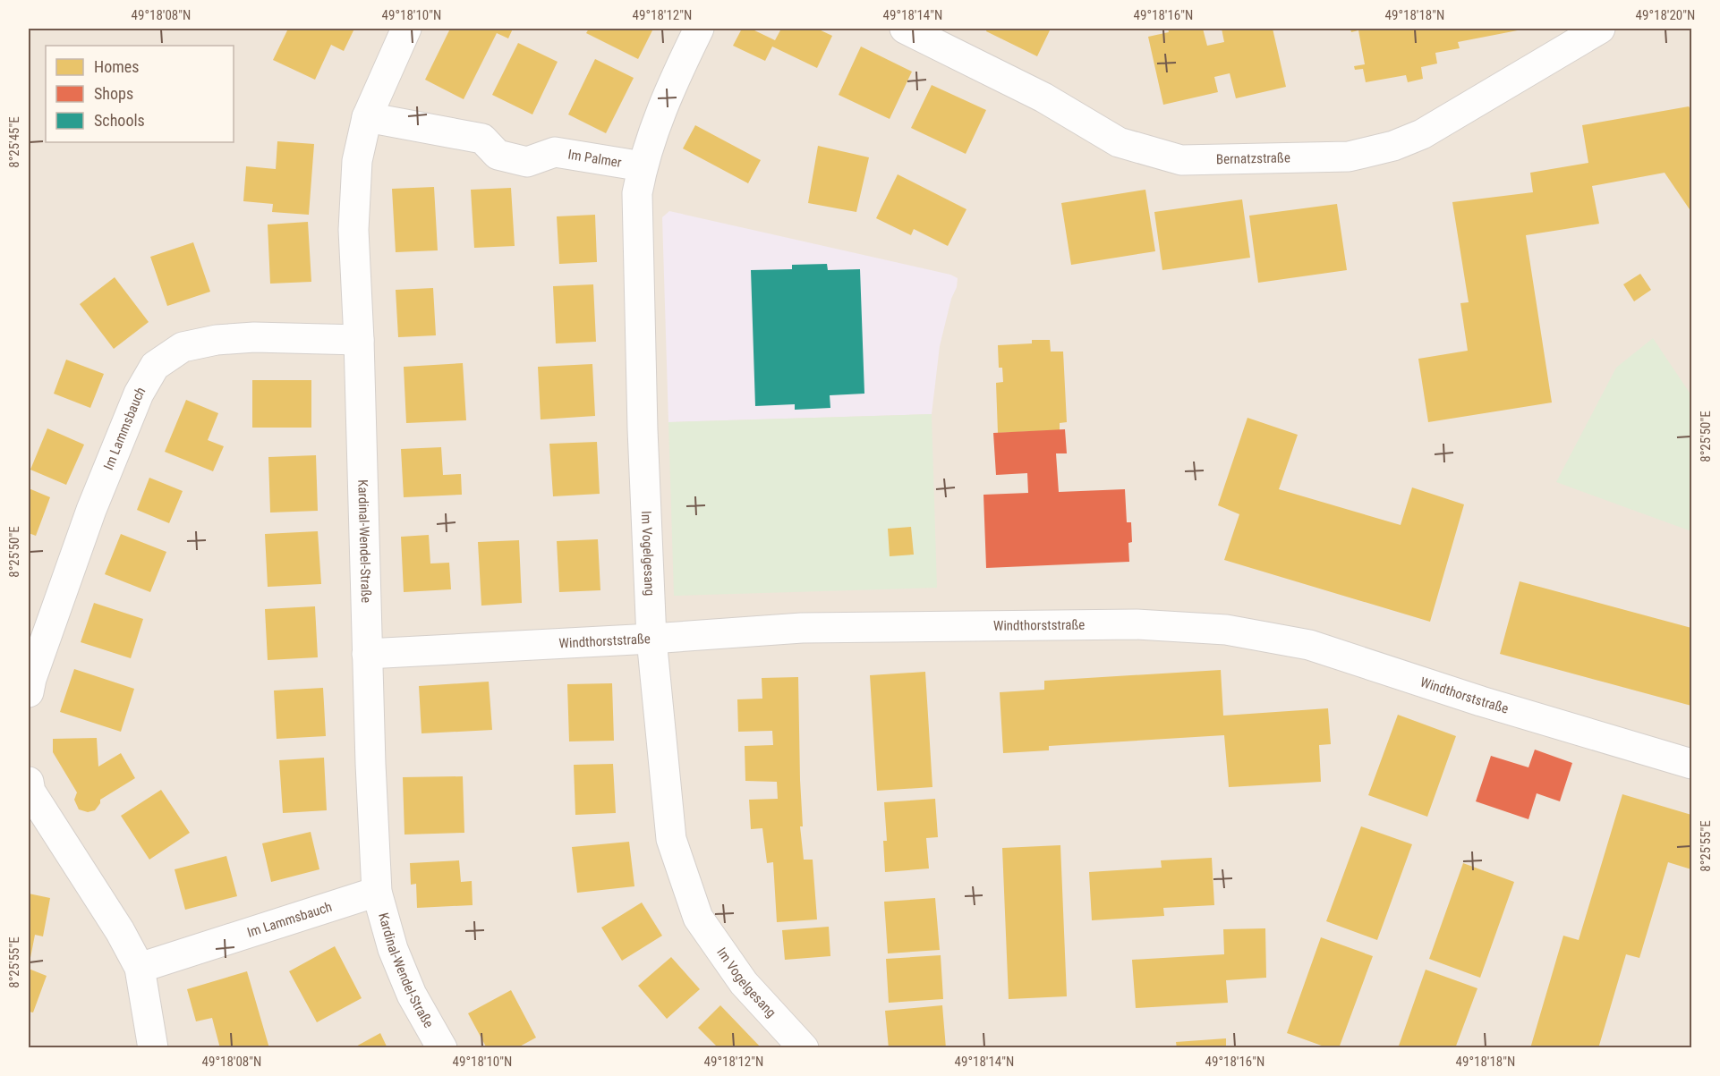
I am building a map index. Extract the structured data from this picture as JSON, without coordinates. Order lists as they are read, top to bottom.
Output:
{
  "streets": {
    "street": [
      "Bernatzstraße",
      "Im Palmer",
      "Im Lammsbauch",
      "Kardinal-Wendel-Straße",
      "Im Vogelgesang",
      "Windthorststraße"
    ]
  },
  "crossings": [
    ["Im Palmer", "Kardinal-Wendel-Straße"],
    ["Im Palmer", "Im Vogelgesang"],
    ["Im Lammsbauch", "Kardinal-Wendel-Straße"],
    ["Kardinal-Wendel-Straße", "Windthorststraße"],
    ["Im Vogelgesang", "Windthorststraße"]
  ],
  "legend": ["Homes", "Shops", "Schools"],
  "coordinates": [
    "49°18'08\"N",
    "49°18'10\"N",
    "49°18'12\"N",
    "49°18'14\"N",
    "49°18'16\"N",
    "49°18'18\"N",
    "49°18'20\"N",
    "8°25'45\"E",
    "8°25'50\"E",
    "8°25'55\"E"
  ]
}
